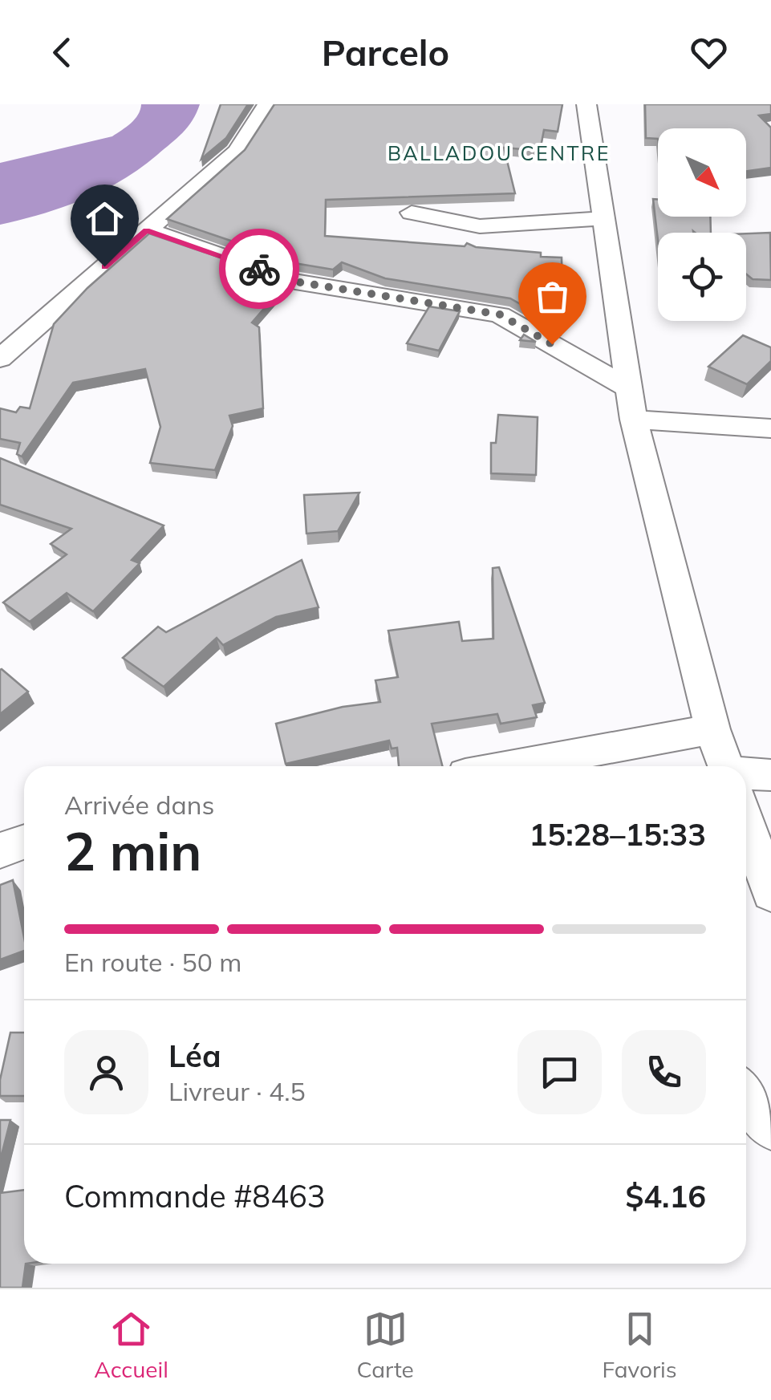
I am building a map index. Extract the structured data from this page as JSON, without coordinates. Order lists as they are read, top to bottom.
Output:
{
  "districts": ["BALLADOU CENTRE"],
  "north": "bottom right",
  "page": {
    "header": "Parcelo",
    "heading": ["2 min", "Arrivée dans", "15:28–15:33"],
    "panel": [
      "Léa",
      "Livreur · 4.5",
      "Commande #8463",
      "$4.16"
    ],
    "bar": "En route · 50 m",
    "tabs": ["Accueil", "Carte", "Favoris"]
  }
}
